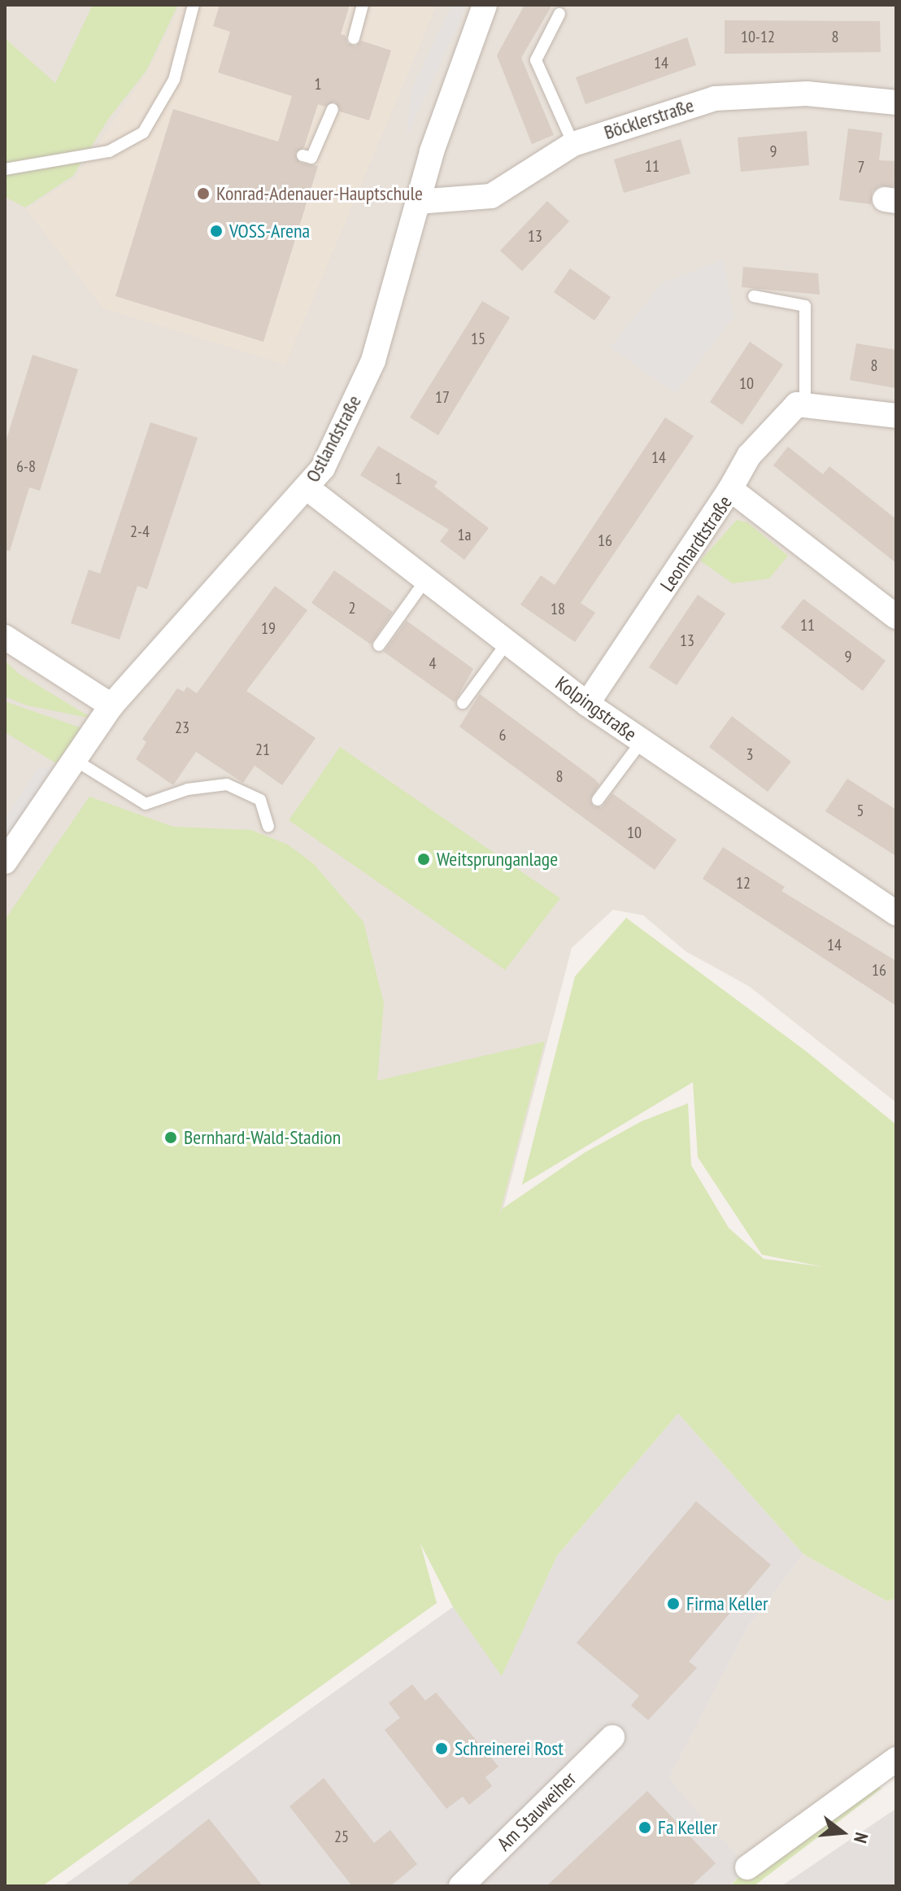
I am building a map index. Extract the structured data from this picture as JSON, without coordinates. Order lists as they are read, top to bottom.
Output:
{
  "streets": {
    "street": [
      "Böcklerstraße",
      "Ostlandstraße",
      "Leonhardtstraße",
      "Kolpingstraße",
      "Am Stauweiher"
    ]
  },
  "crossings": [
    ["Böcklerstraße", "Ostlandstraße"],
    ["Ostlandstraße", "Kolpingstraße"],
    ["Leonhardtstraße", "Kolpingstraße"]
  ],
  "places": [
    "Konrad-Adenauer-Hauptschule",
    "VOSS-Arena",
    "Weitsprunganlage",
    "Bernhard-Wald-Stadion",
    "Firma Keller",
    "Schreinerei Rost",
    "Fa Keller"
  ],
  "house_numbers": [
    "10-12",
    "8",
    "14",
    "1",
    "9",
    "11",
    "7",
    "13",
    "15",
    "8",
    "10",
    "17",
    "14",
    "6-8",
    "1",
    "2-4",
    "1a",
    "16",
    "2",
    "18",
    "11",
    "19",
    "13",
    "9",
    "4",
    "23",
    "6",
    "21",
    "3",
    "8",
    "5",
    "10",
    "12",
    "14",
    "16",
    "25"
  ],
  "north": "right"
}
